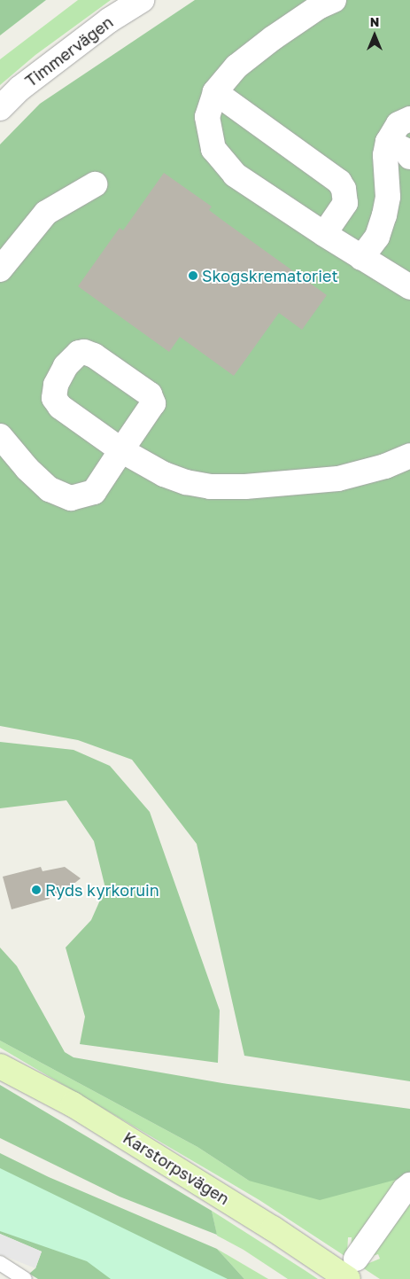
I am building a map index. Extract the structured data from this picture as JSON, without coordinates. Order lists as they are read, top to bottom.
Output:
{
  "streets": {
    "main road": ["Karstorpsvägen"],
    "street": ["Timmervägen"]
  },
  "places": ["Skogskrematoriet", "Ryds kyrkoruin"],
  "north": "top"
}
